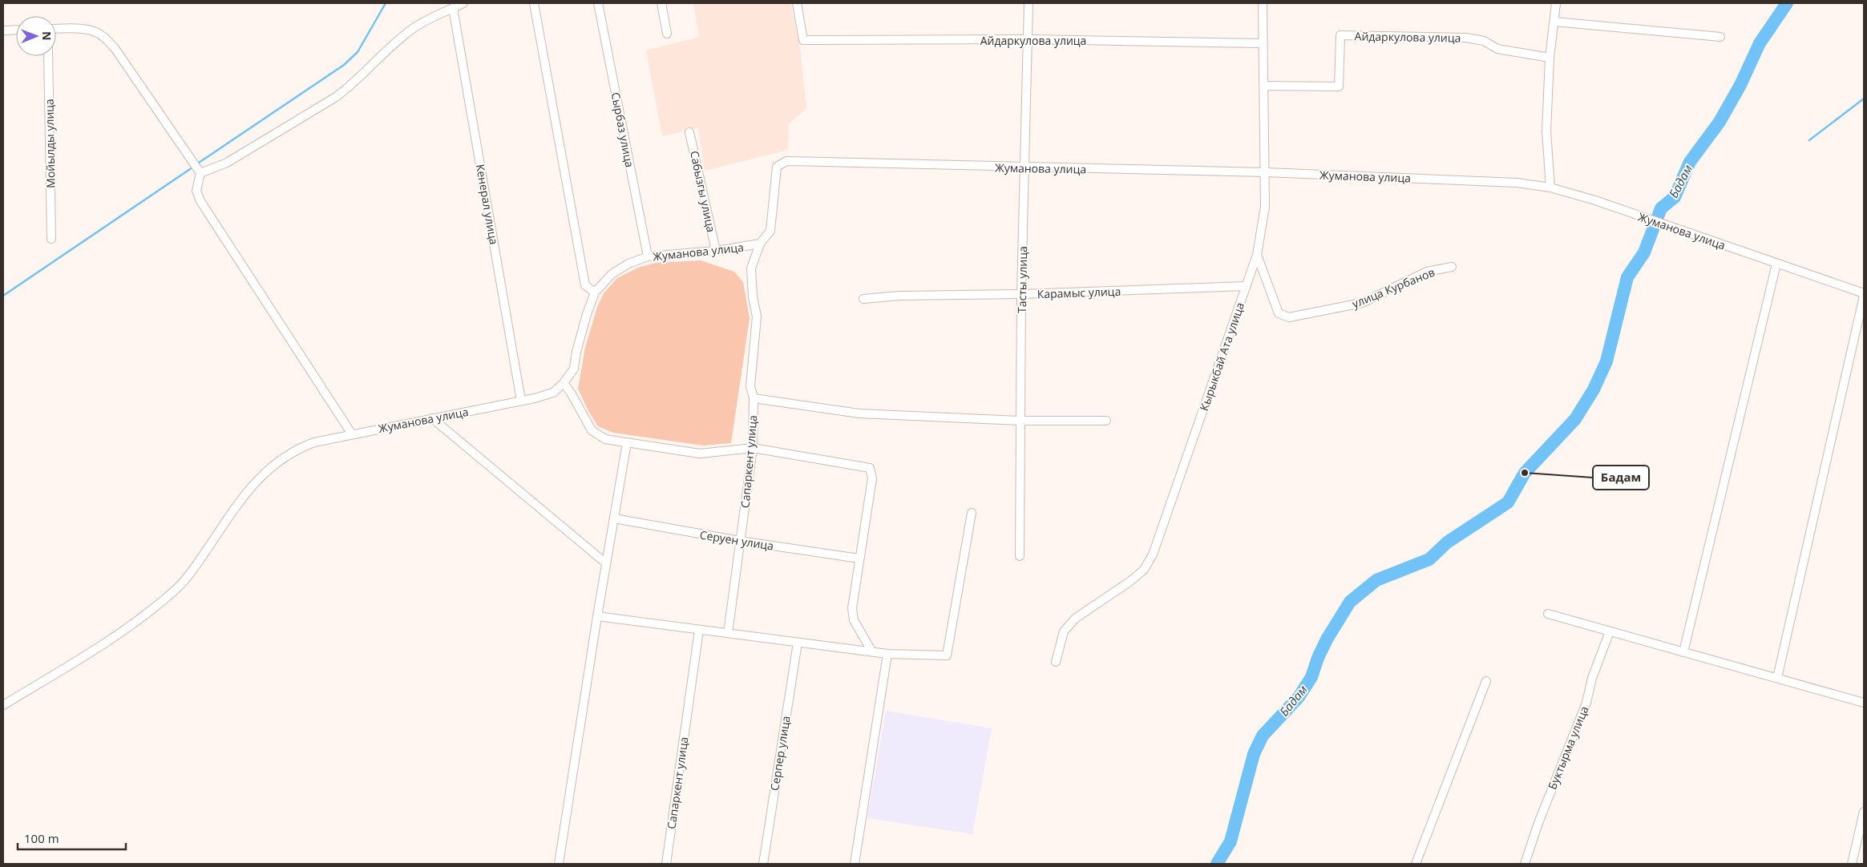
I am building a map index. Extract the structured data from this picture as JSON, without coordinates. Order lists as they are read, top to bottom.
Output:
{
  "streets": {
    "street": [
      "Айдаркулова улица",
      "Сырбаз улица",
      "Мойылды улица",
      "Жуманова улица",
      "Сабызгы улица",
      "Кенерал улица",
      "Тасты улица",
      "улица Курбанов",
      "Карамыс улица",
      "Кырыкбай Ата улица",
      "Сапаркент улица",
      "Серуен улица",
      "Буктырма улица",
      "Серпер улица"
    ]
  },
  "crossings": [
    ["Айдаркулова улица", "Тасты улица"],
    ["Айдаркулова улица", "Кырыкбай Ата улица"],
    ["Сырбаз улица", "Жуманова улица"],
    ["Жуманова улица", "Сабызгы улица"],
    ["Жуманова улица", "Кенерал улица"],
    ["Жуманова улица", "Тасты улица"],
    ["Жуманова улица", "Кырыкбай Ата улица"],
    ["Жуманова улица", "Сапаркент улица"],
    ["Тасты улица", "Карамыс улица"],
    ["улица Курбанов", "Кырыкбай Ата улица"],
    ["Карамыс улица", "Кырыкбай Ата улица"],
    ["Сапаркент улица", "Серуен улица"]
  ],
  "water": ["Бадам"],
  "places": ["Бадам"],
  "scale_bar": "100 m",
  "north": "right"
}
